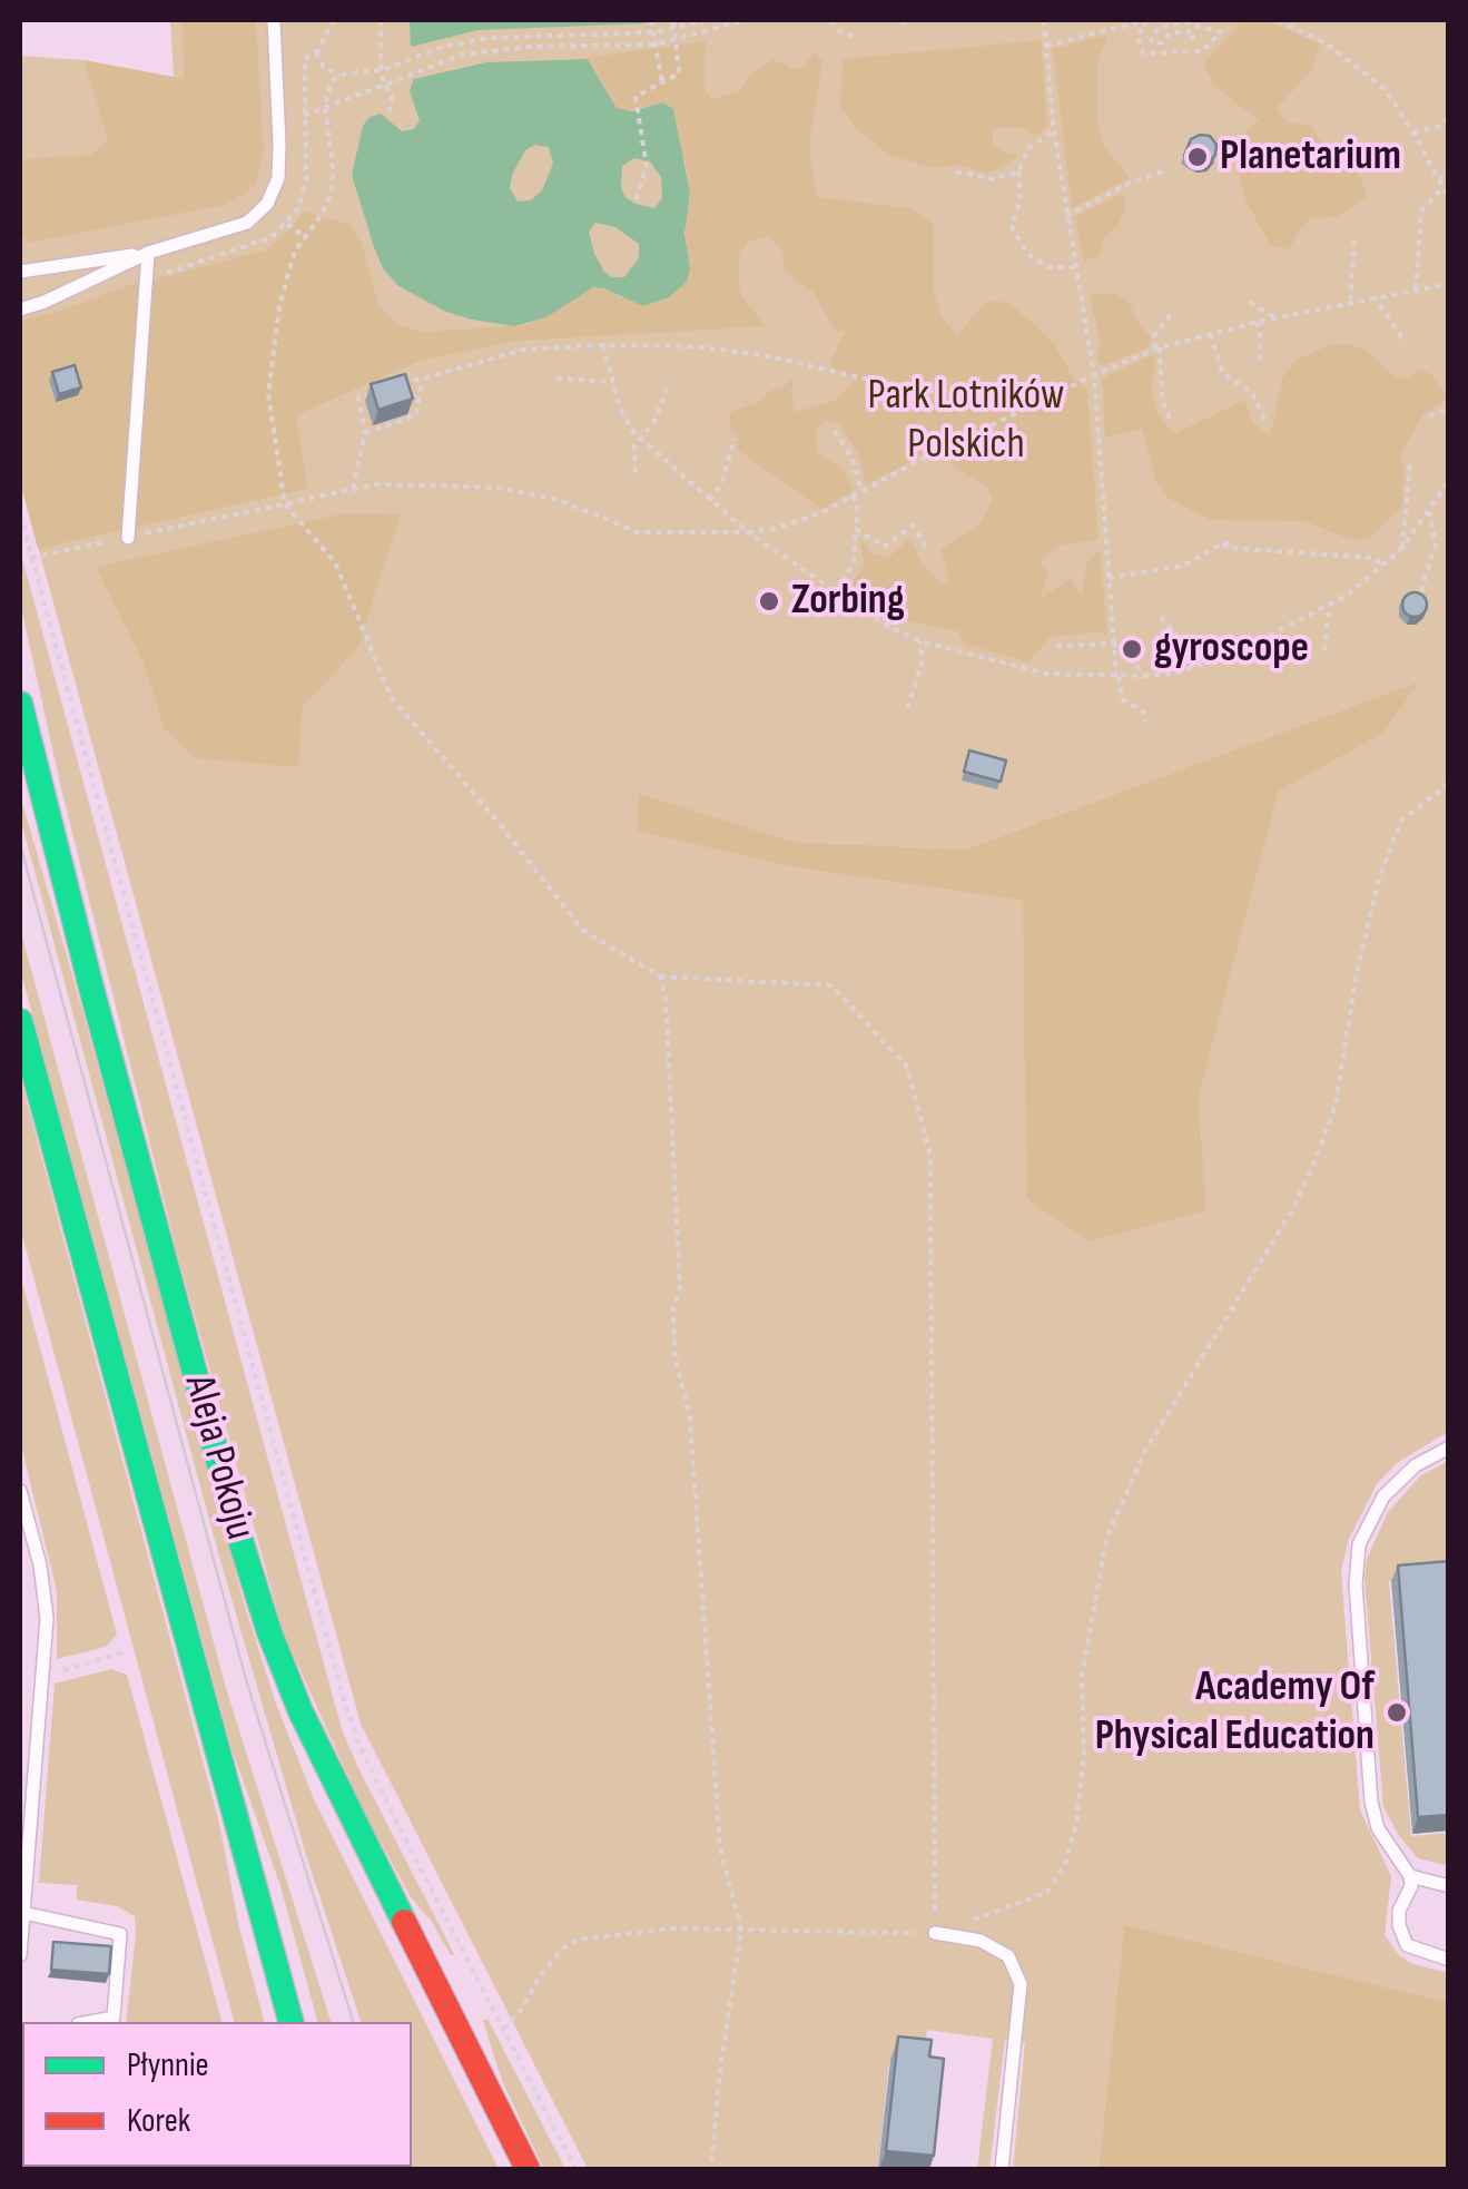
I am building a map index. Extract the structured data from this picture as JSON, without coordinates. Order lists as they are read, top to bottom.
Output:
{
  "streets": {
    "main road": ["Aleja Pokoju"]
  },
  "parks": ["Park Lotników Polskich"],
  "places": [
    "Planetarium",
    "Zorbing",
    "gyroscope",
    "Academy Of Physical Education"
  ],
  "legend": ["Płynnie", "Korek"]
}
